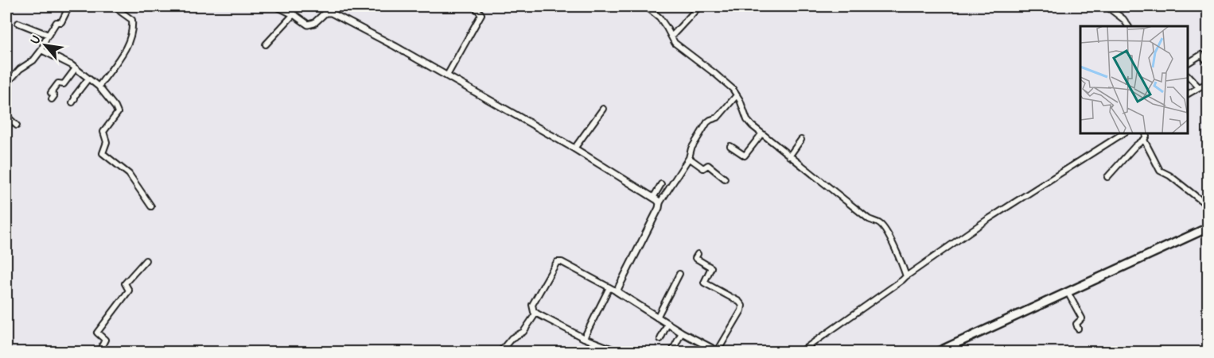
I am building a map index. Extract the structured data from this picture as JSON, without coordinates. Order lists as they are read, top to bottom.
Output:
{
  "north": "top left"
}
